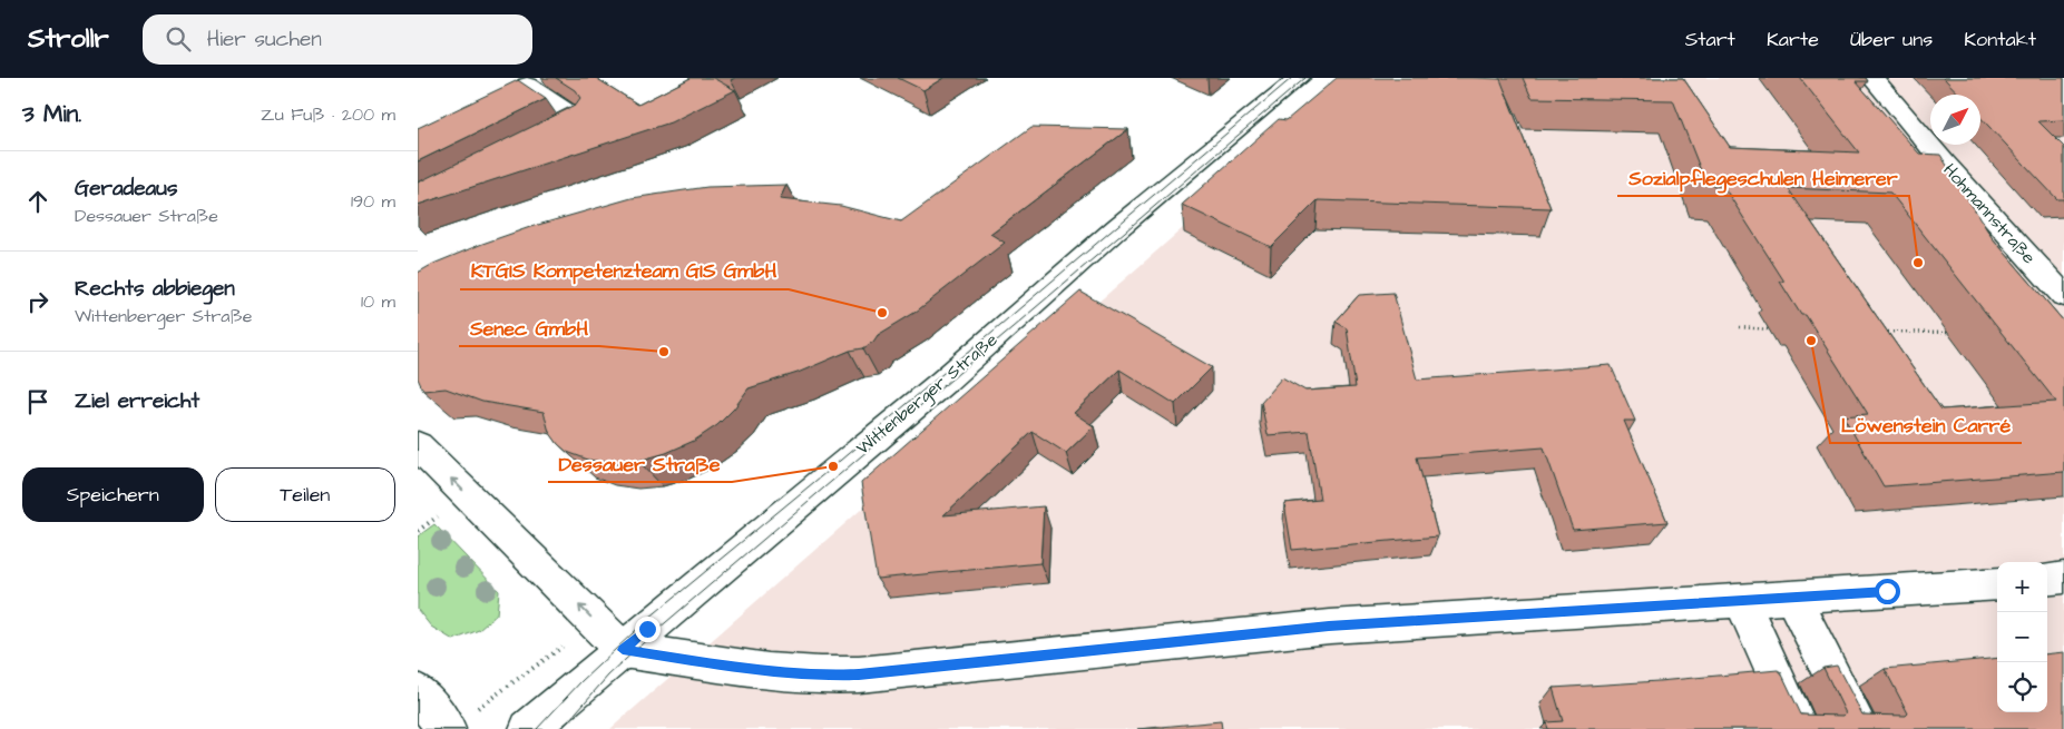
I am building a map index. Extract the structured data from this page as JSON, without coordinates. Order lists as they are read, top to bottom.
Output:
{
  "streets": {
    "street": ["Hohmannstraße", "Wittenberger Straße"]
  },
  "places": [
    "Sozialpflegeschulen Heimerer",
    "KTGIS Kompetenzteam GIS GmbH",
    "Löwenstein Carré",
    "Senec GmbH",
    "Dessauer Straße"
  ],
  "north": "top right",
  "page": {
    "header": "Strollr",
    "search": "Hier suchen",
    "nav": [
      "Start",
      "Karte",
      "Über uns",
      "Kontakt"
    ],
    "heading": ["3 Min.", "Zu Fuß · 200 m"],
    "list": [
      ["Geradeaus", "Dessauer Straße", "190 m"],
      ["Rechts abbiegen", "Wittenberger Straße", "10 m"],
      "Ziel erreicht"
    ],
    "buttons": ["Speichern", "Teilen"],
    "map_buttons": ["+", "−"]
  }
}
